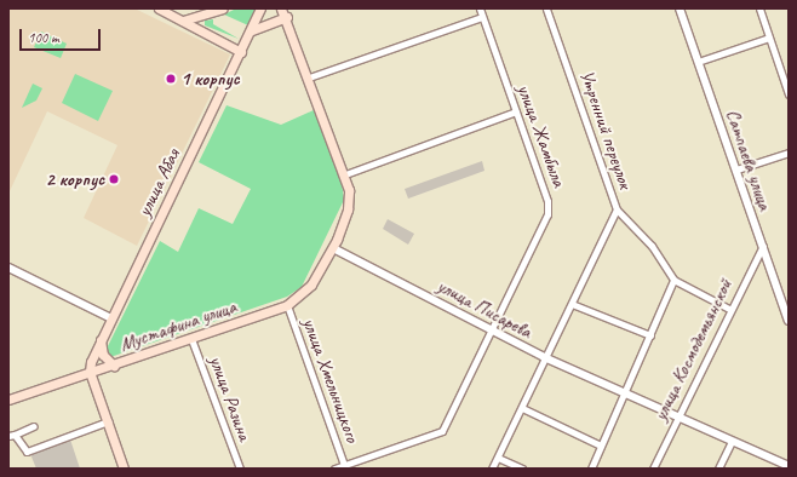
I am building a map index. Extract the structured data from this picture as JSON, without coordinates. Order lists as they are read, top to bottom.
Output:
{
  "streets": {
    "main road": ["улица Абая", "Мустафина улица"],
    "street": [
      "Утренний переулок",
      "улица Жамбыла",
      "Сатпаева улица",
      "улица Писарева",
      "улица Космодемьянской",
      "улица Хмельницкого",
      "улица Разина"
    ]
  },
  "crossings": [
    ["Утренний переулок", "улица Писарева"],
    ["улица Жамбыла", "улица Писарева"],
    ["улица Жамбыла", "улица Хмельницкого"],
    ["Сатпаева улица", "улица Космодемьянской"],
    ["улица Абая", "Мустафина улица"],
    ["улица Писарева", "Мустафина улица"],
    ["улица Писарева", "улица Космодемьянской"],
    ["Мустафина улица", "улица Хмельницкого"],
    ["Мустафина улица", "улица Разина"]
  ],
  "places": ["1 корпус", "2 корпус"],
  "scale_bar": "100 m"
}
